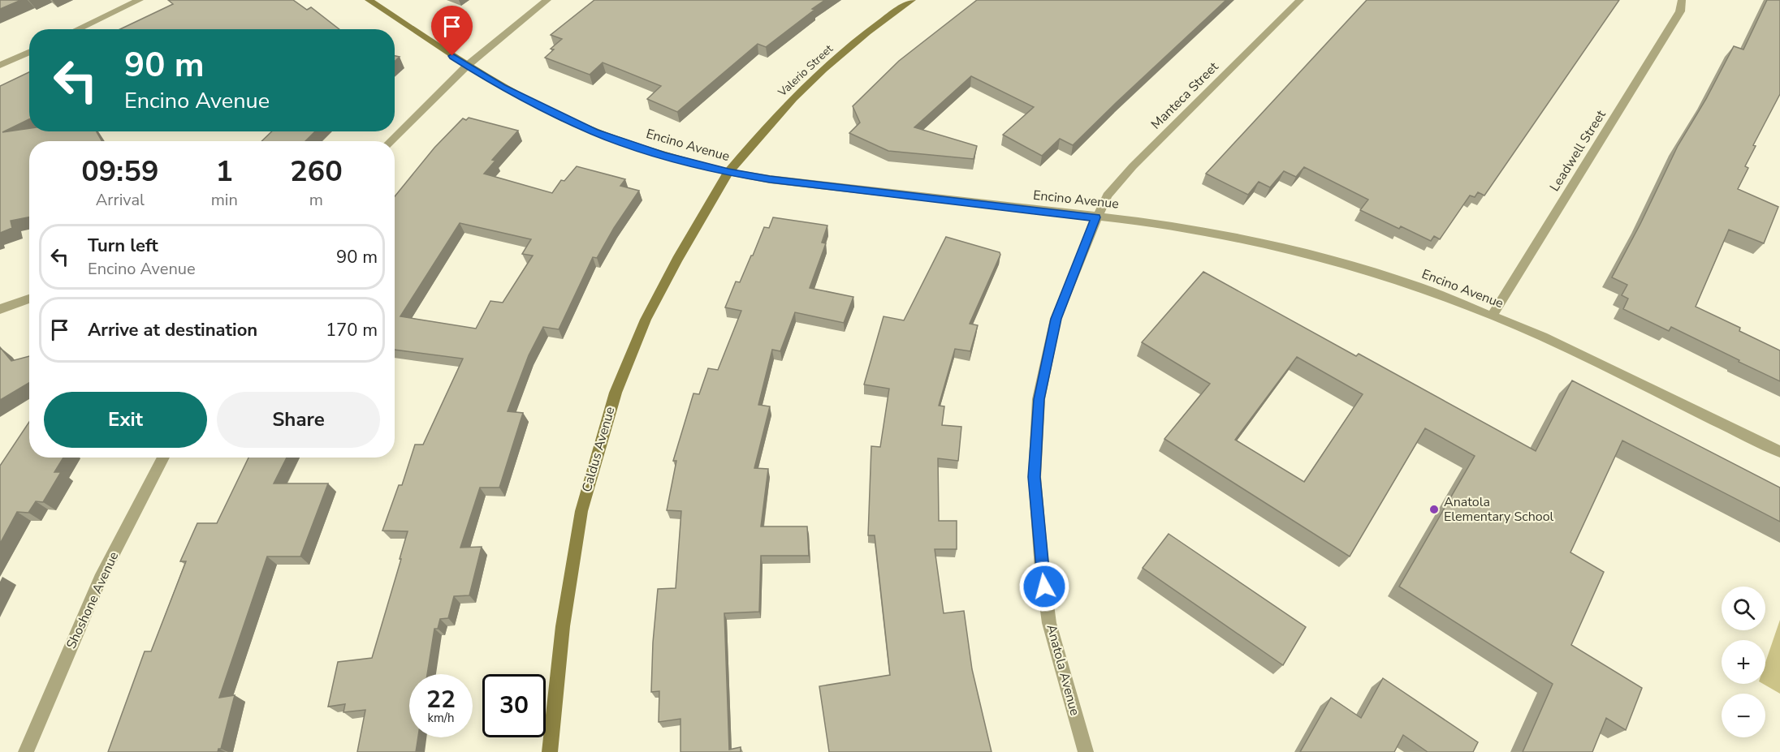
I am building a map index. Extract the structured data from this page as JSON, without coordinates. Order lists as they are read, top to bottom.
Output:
{
  "streets": {
    "street": [
      "Valerio Street",
      "Manteca Street",
      "Encino Avenue",
      "Leadwell Street",
      "Caldus Avenue",
      "Shoshone Avenue",
      "Anatola Avenue"
    ]
  },
  "crossings": [
    ["Valerio Street", "Encino Avenue"],
    ["Valerio Street", "Caldus Avenue"],
    ["Manteca Street", "Encino Avenue"],
    ["Manteca Street", "Anatola Avenue"],
    ["Encino Avenue", "Leadwell Street"],
    ["Encino Avenue", "Caldus Avenue"],
    ["Encino Avenue", "Anatola Avenue"]
  ],
  "places": ["Anatola Elementary School"],
  "page": {
    "turn": ["90 m", "Encino Avenue"],
    "eta": [
      "09:59",
      "Arrival",
      "1",
      "min",
      "260",
      "m"
    ],
    "list": [
      {
        "name": "Turn left",
        "note": "Encino Avenue",
        "value": "90 m"
      },
      {
        "name": "Arrive at destination",
        "value": "170 m"
      }
    ],
    "buttons": ["Exit", "Share"],
    "map_buttons": ["+", "−"],
    "speed": "22 km/h",
    "limit": "30"
  }
}
